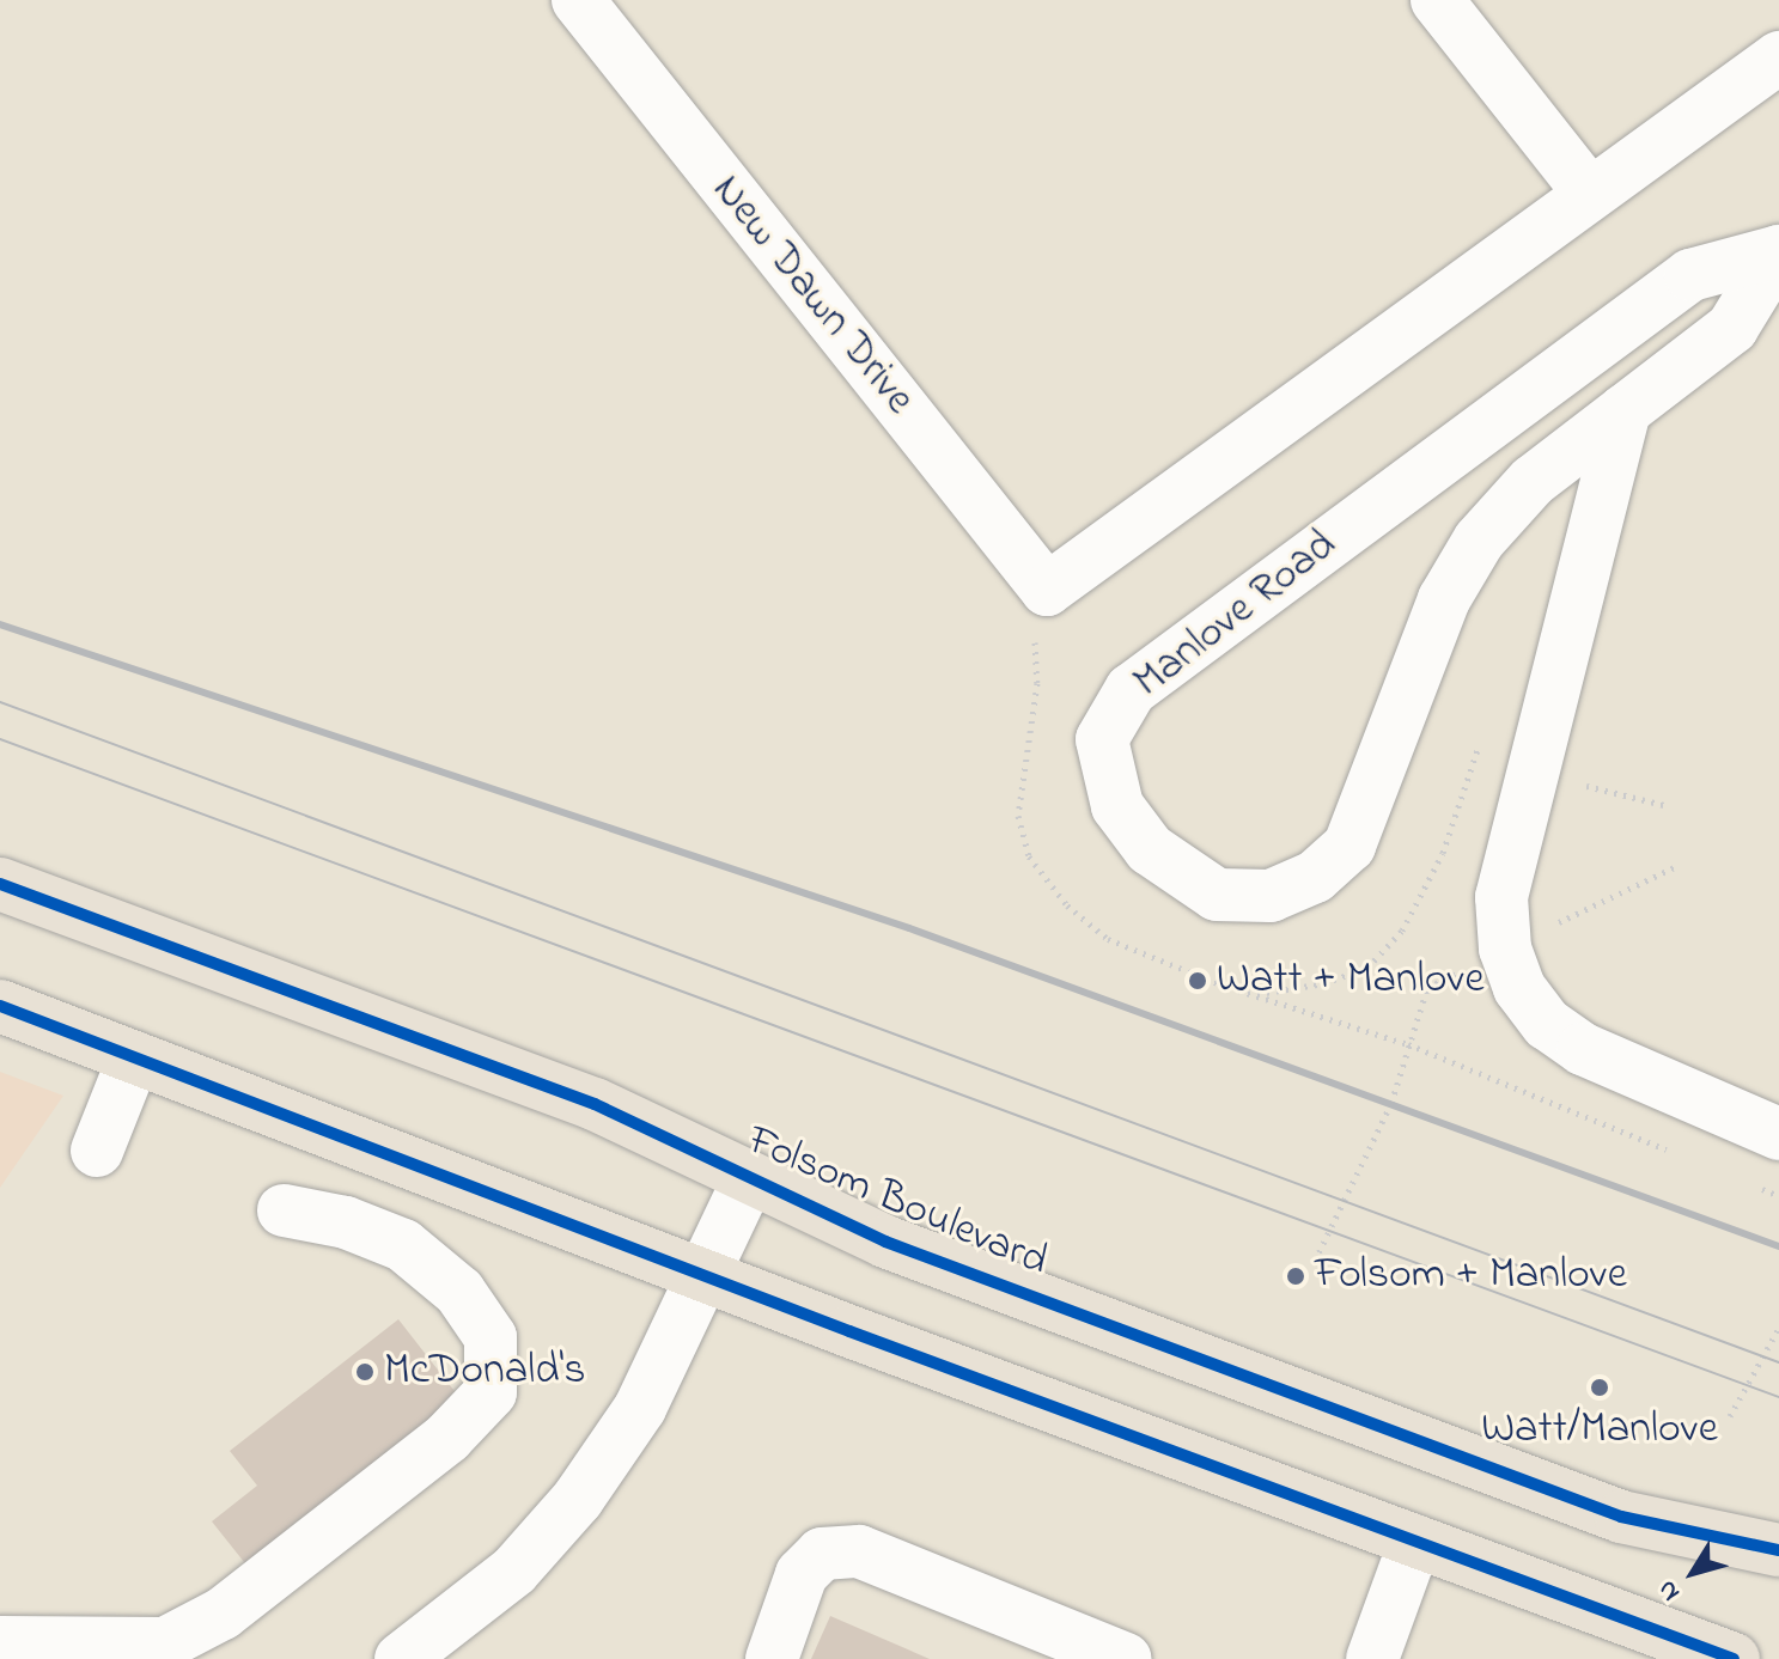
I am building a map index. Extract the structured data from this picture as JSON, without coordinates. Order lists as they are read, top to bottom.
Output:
{
  "streets": {
    "main road": ["Folsom Boulevard"],
    "street": ["New Dawn Drive", "Manlove Road"]
  },
  "places": [
    "Watt + Manlove",
    "Folsom + Manlove",
    "McDonald's",
    "Watt/Manlove"
  ],
  "north": "bottom left"
}
